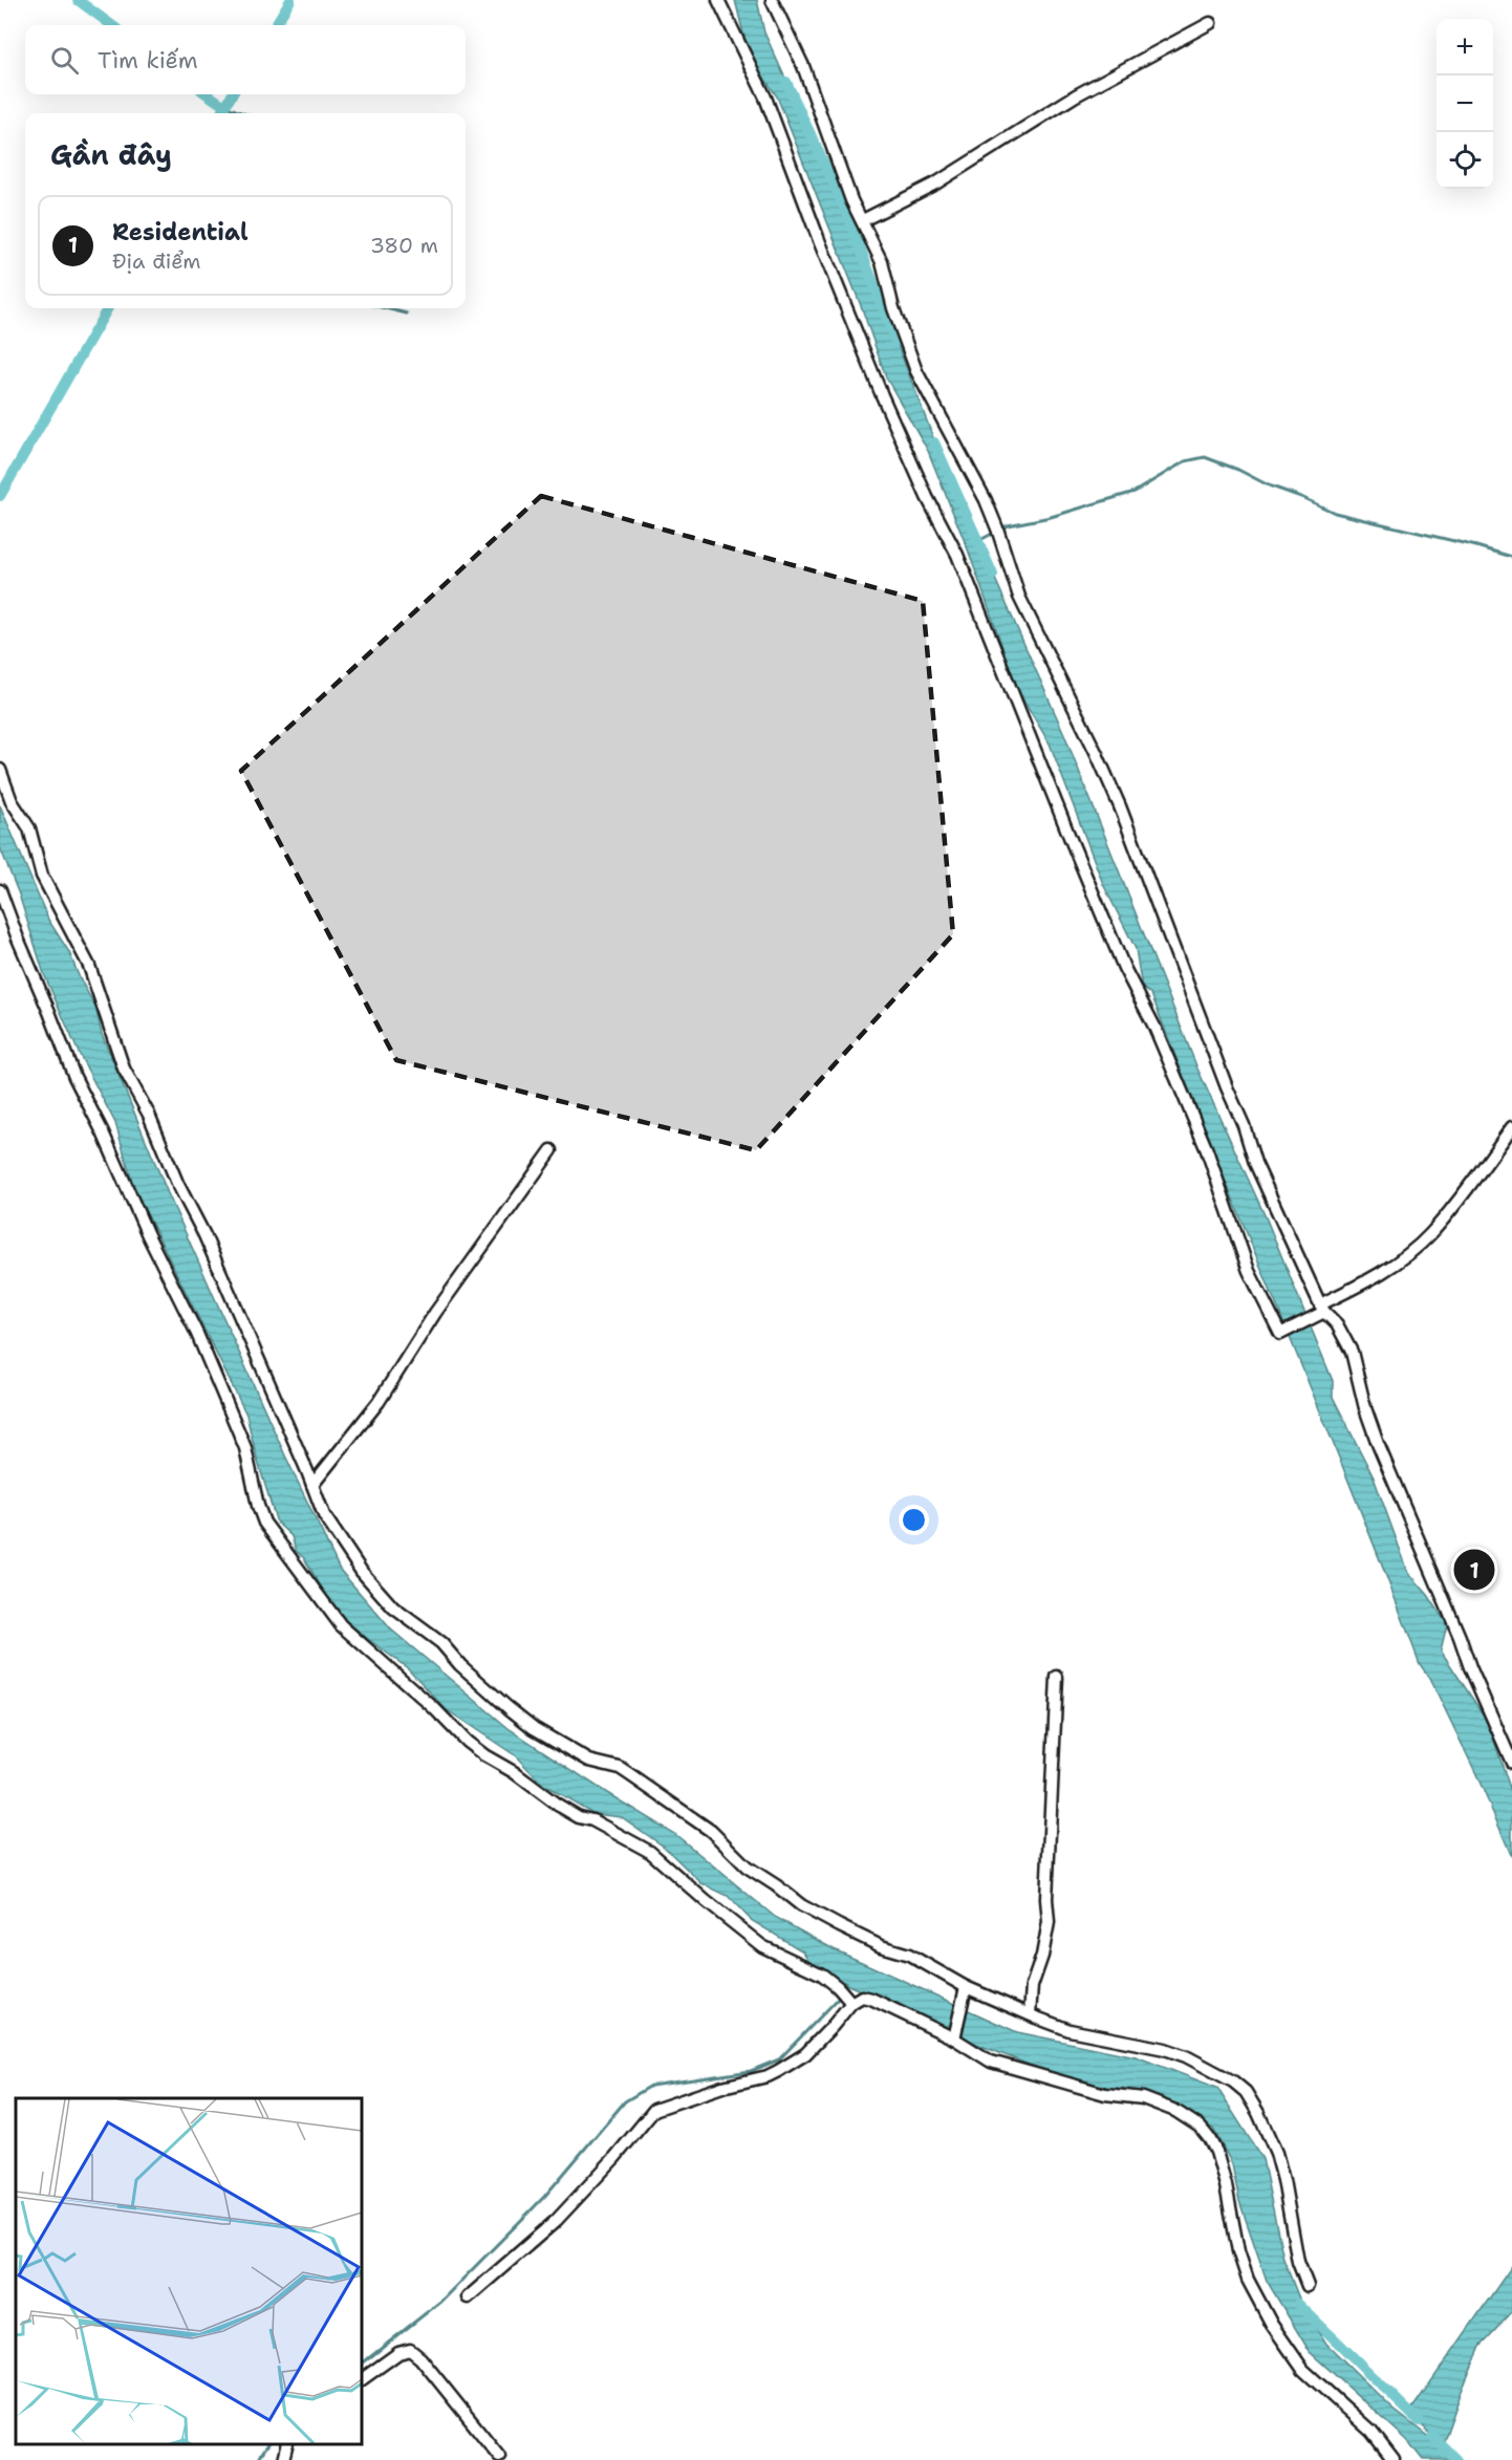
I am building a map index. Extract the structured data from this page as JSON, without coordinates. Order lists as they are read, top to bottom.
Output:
{
  "page": {
    "map_buttons": ["+", "−"],
    "search": "Tìm kiếm",
    "heading": "Gần đây",
    "list": [
      {
        "mark": "1",
        "name": "Residential",
        "note": "Địa điểm",
        "value": "380 m"
      }
    ],
    "pins": "1"
  }
}
